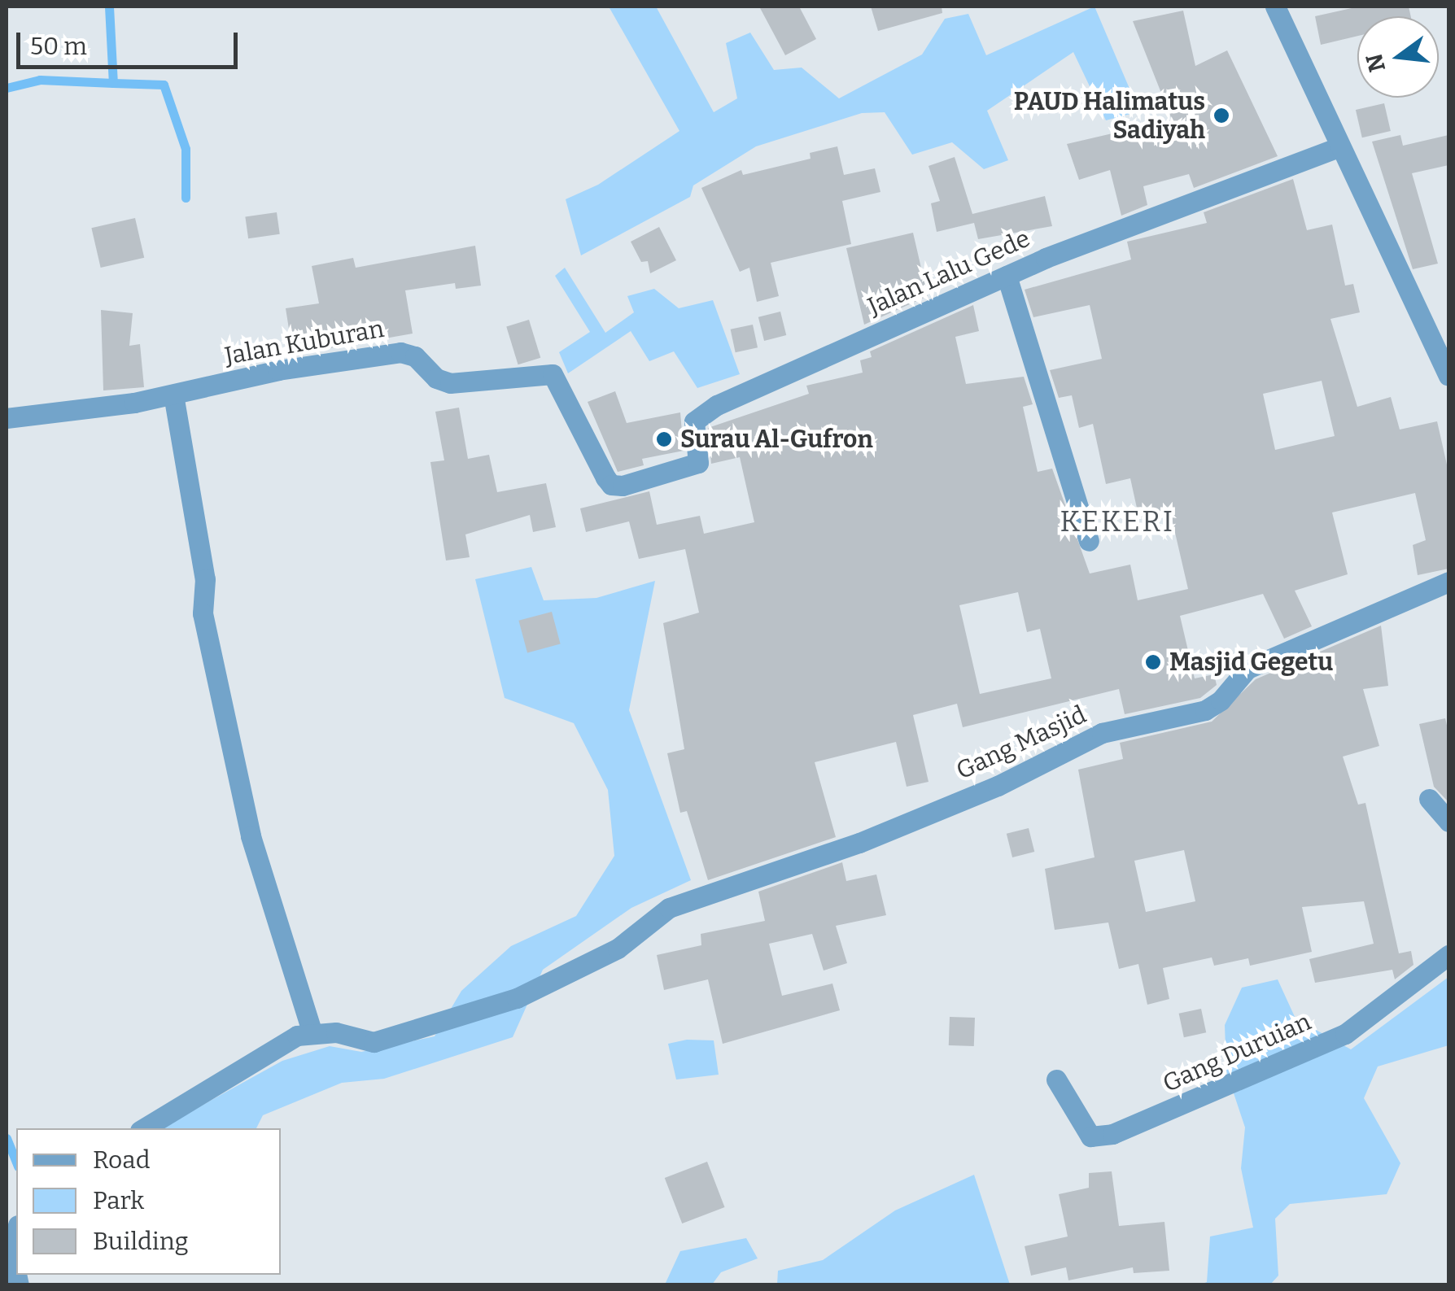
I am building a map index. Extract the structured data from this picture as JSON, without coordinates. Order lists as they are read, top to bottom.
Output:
{
  "streets": {
    "street": [
      "Jalan Lalu Gede",
      "Jalan Kuburan",
      "Gang Masjid",
      "Gang Duruian"
    ]
  },
  "crossings": [
    ["Jalan Lalu Gede", "Jalan Kuburan"]
  ],
  "districts": ["KEKERI"],
  "places": ["PAUD Halimatus Sadiyah", "Surau Al-Gufron", "Masjid Gegetu"],
  "legend": ["Road", "Park", "Building"],
  "scale_bar": "50 m",
  "north": "left"
}
